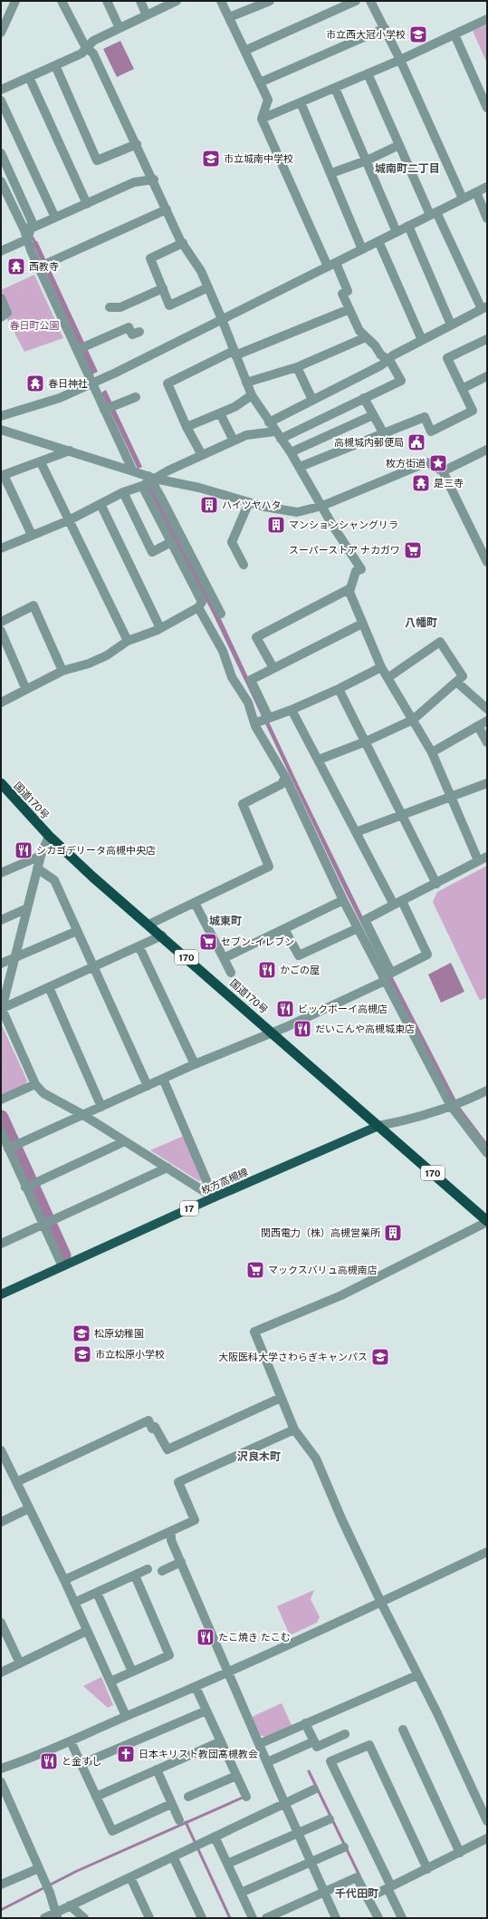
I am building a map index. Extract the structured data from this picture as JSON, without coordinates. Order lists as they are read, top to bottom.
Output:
{
  "streets": {
    "highway": ["国道170号", "170"],
    "main road": ["枚方高槻線", "17"]
  },
  "crossings": [
    ["国道170号", "枚方高槻線"]
  ],
  "districts": [
    "城南町二丁目",
    "八幡町",
    "城東町",
    "沢良木町",
    "千代田町"
  ],
  "parks": ["春日町公園"],
  "places": {
    "school or university": [
      "市立西大冠小学校",
      "市立城南中学校",
      "松原幼稚園",
      "市立松原小学校",
      "大阪医科大学さわらぎキャンパス"
    ],
    "temple": ["西教寺", "春日神社", "是三寺"],
    "public building": ["高槻城内郵便局"],
    "place": ["枚方街道"],
    "building": ["ハイツヤハタ", "マンションシャングリラ", "関西電力（株）高槻営業所"],
    "supermarket": ["スーパーストア ナカガワ", "セブン-イレブン", "マックスバリュ高槻南店"],
    "restaurant": [
      "シカゴデリータ高槻中央店",
      "かごの屋",
      "ビックボーイ高槻店",
      "だいこんや高槻城東店",
      "たこ焼き たこむ",
      "と金すし"
    ],
    "church": ["日本キリスト教団髙槻教会"]
  }
}
